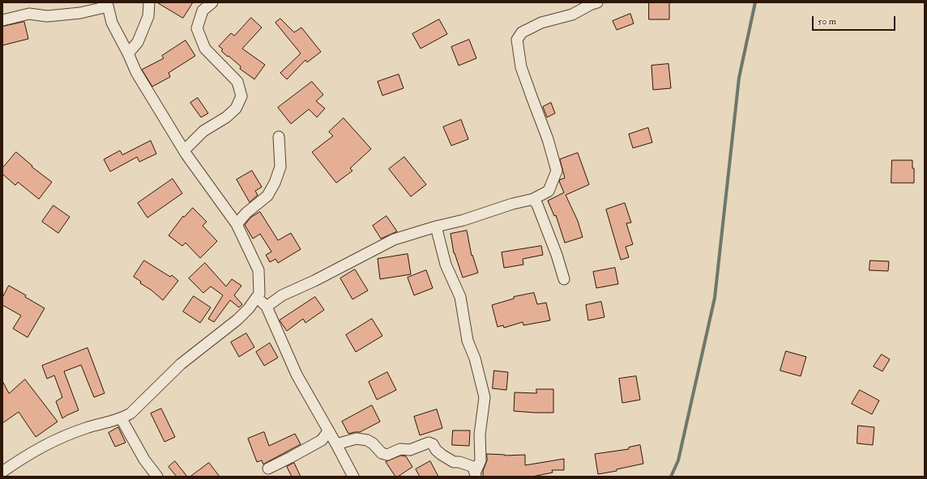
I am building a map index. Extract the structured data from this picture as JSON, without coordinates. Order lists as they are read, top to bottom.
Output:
{
  "scale_bar": "50 m"
}
